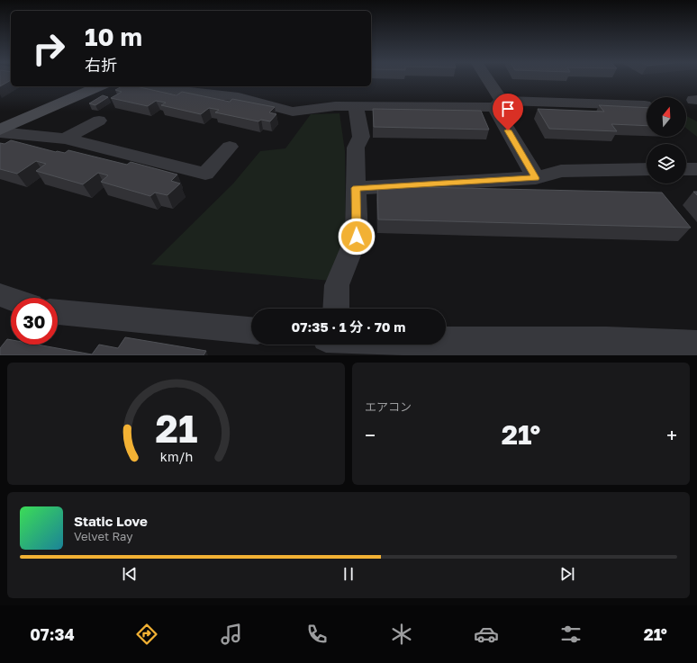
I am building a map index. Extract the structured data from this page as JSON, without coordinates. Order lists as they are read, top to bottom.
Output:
{
  "north": "top",
  "page": {
    "turn": ["10 m", "右折"],
    "limit": "30",
    "trip": "07:35 · 1 分 · 70 m",
    "tile": "エアコン",
    "heat": ["−", "21°", "+"],
    "song": ["Static Love", "Velvet Ray"],
    "tabs": ["07:34", "21°"],
    "gauge": ["21", "km/h"]
  }
}
